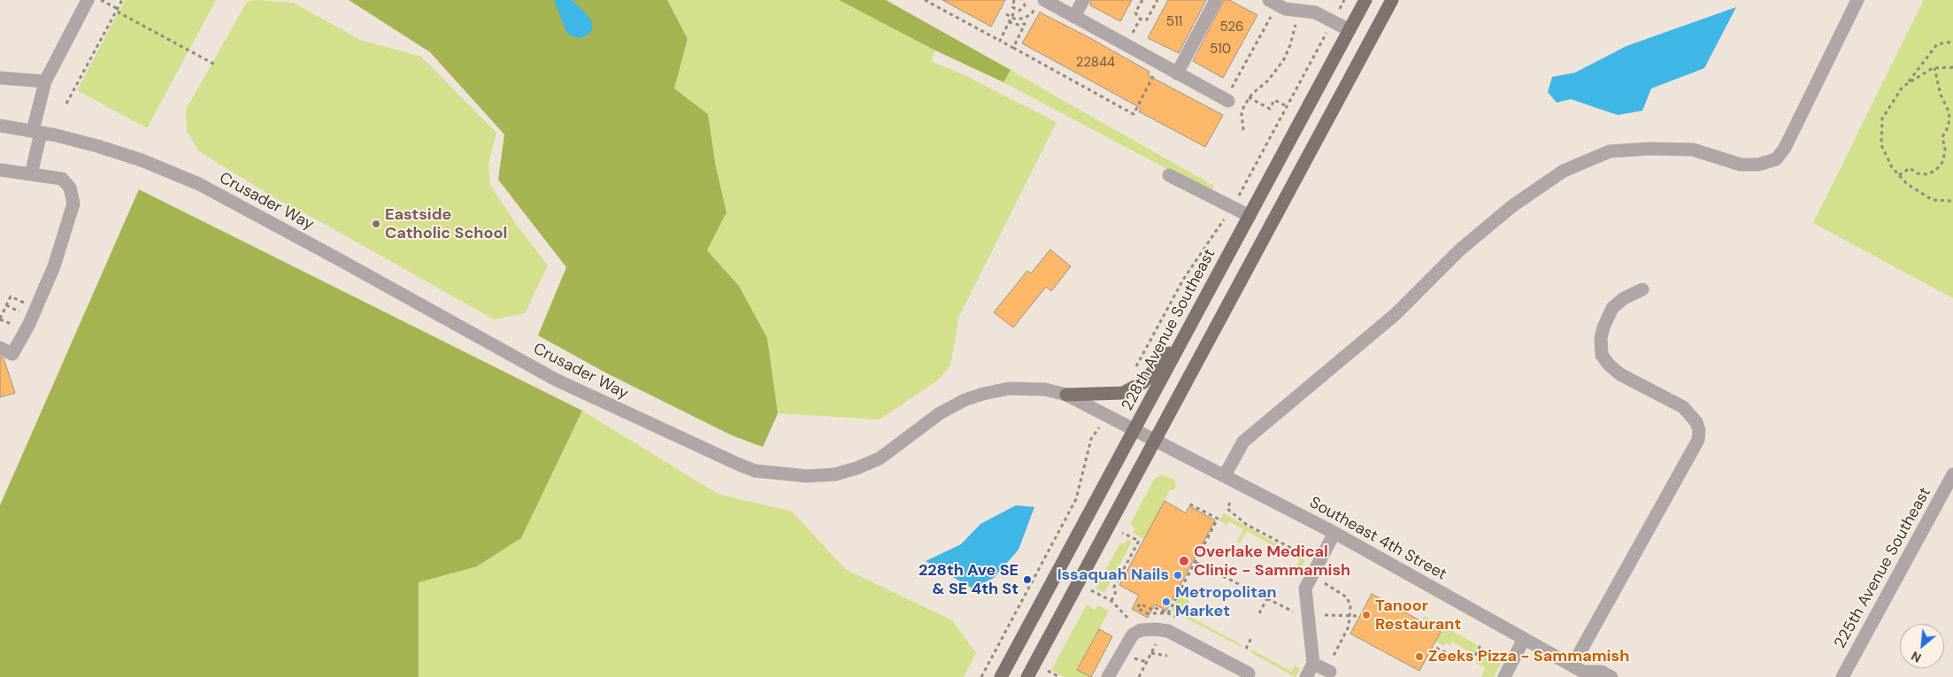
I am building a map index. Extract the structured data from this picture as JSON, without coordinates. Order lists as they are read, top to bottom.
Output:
{
  "streets": {
    "main road": ["228th Avenue Southeast"],
    "street": ["Crusader Way", "Southeast 4th Street", "225th Avenue Southeast"]
  },
  "crossings": [
    ["Crusader Way", "228th Avenue Southeast"],
    ["Crusader Way", "Southeast 4th Street"]
  ],
  "places": [
    "Eastside Catholic School",
    "Overlake Medical Clinic - Sammamish",
    "Issaquah Nails",
    "228th Ave SE & SE 4th St",
    "Metropolitan Market",
    "Tanoor Restaurant",
    "Zeeks Pizza - Sammamish"
  ],
  "house_numbers": [
    "511",
    "526",
    "510",
    "22844"
  ],
  "north": "bottom left"
}
